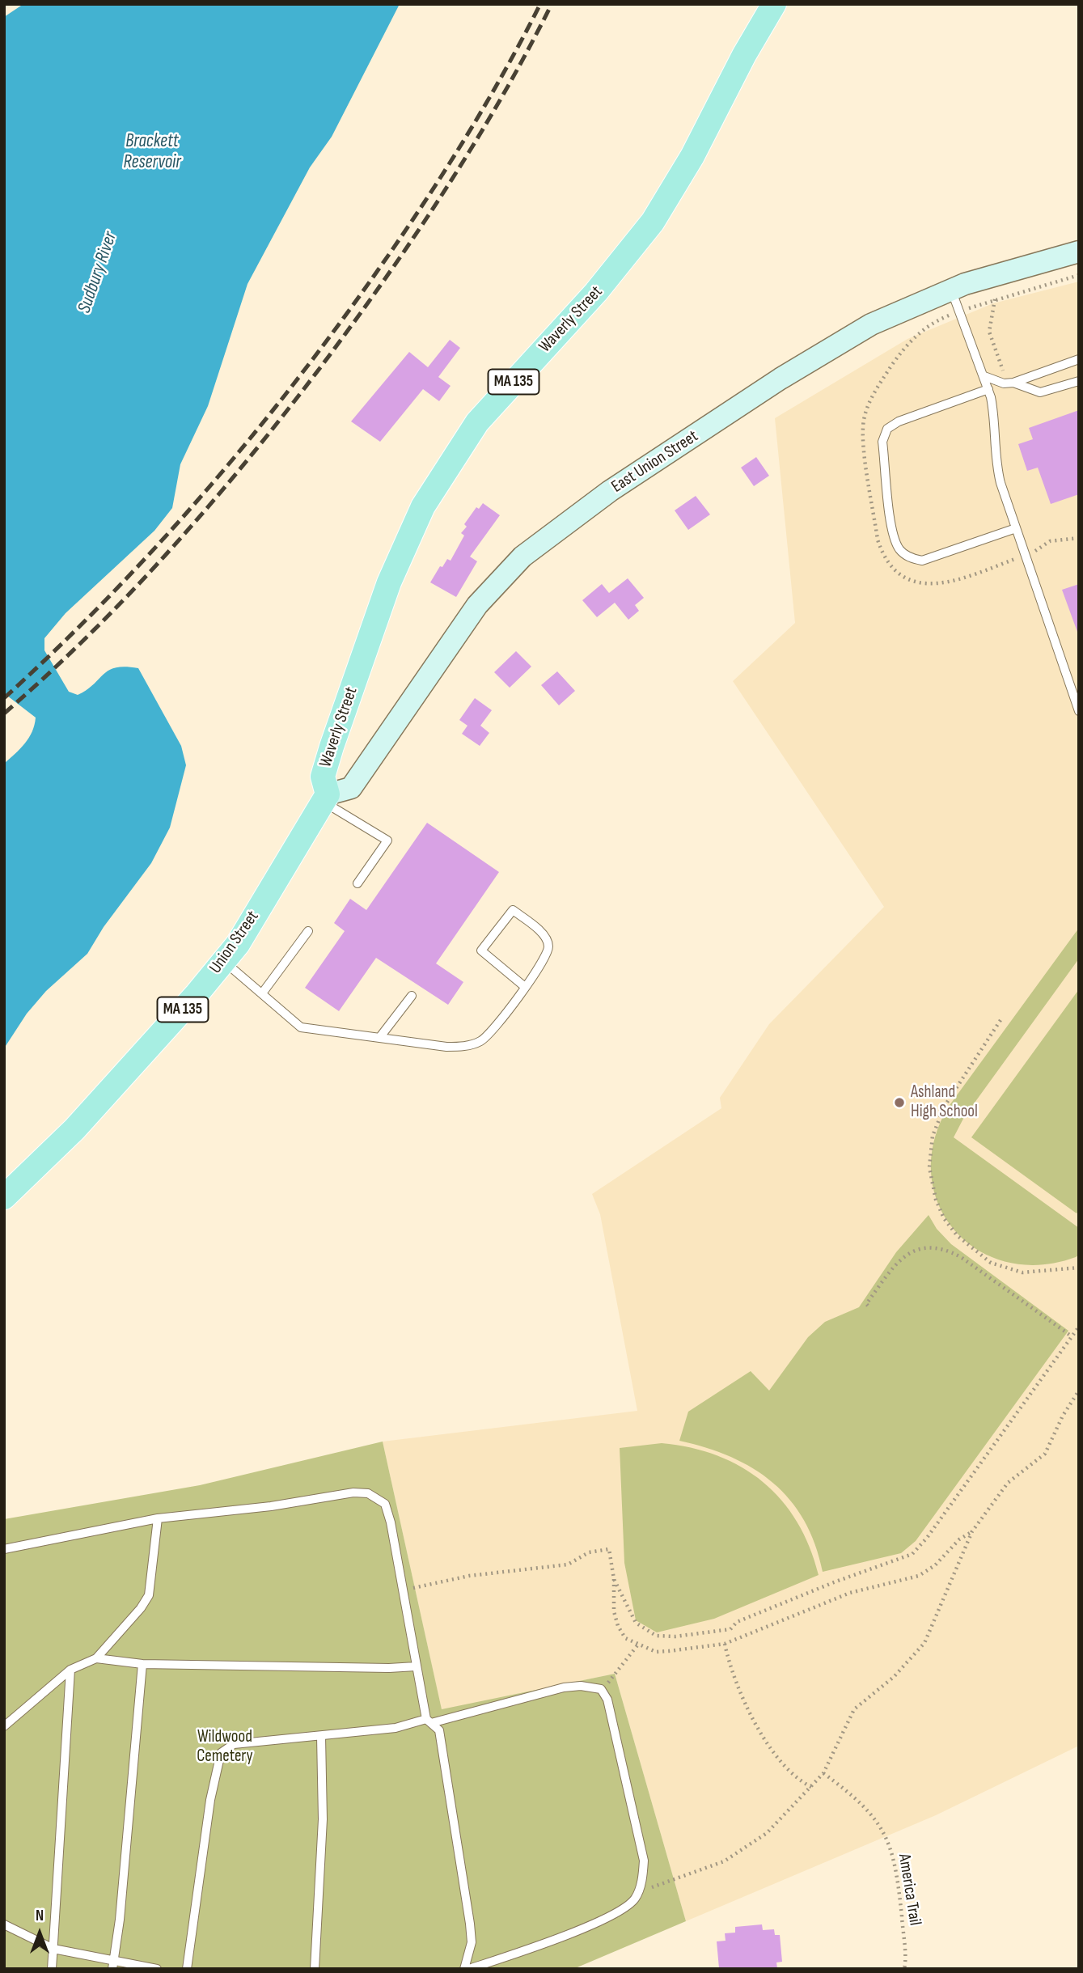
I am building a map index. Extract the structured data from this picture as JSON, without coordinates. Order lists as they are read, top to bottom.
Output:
{
  "streets": {
    "main road": ["Waverly Street", "MA 135", "Union Street"],
    "street": ["East Union Street"],
    "path": ["America Trail"]
  },
  "crossings": [
    ["Waverly Street", "East Union Street"],
    ["Waverly Street", "Union Street"],
    ["East Union Street", "Union Street"]
  ],
  "water": ["Brackett Reservoir", "Sudbury River"],
  "parks": ["Wildwood Cemetery"],
  "places": ["Ashland High School"],
  "north": "top"
}
